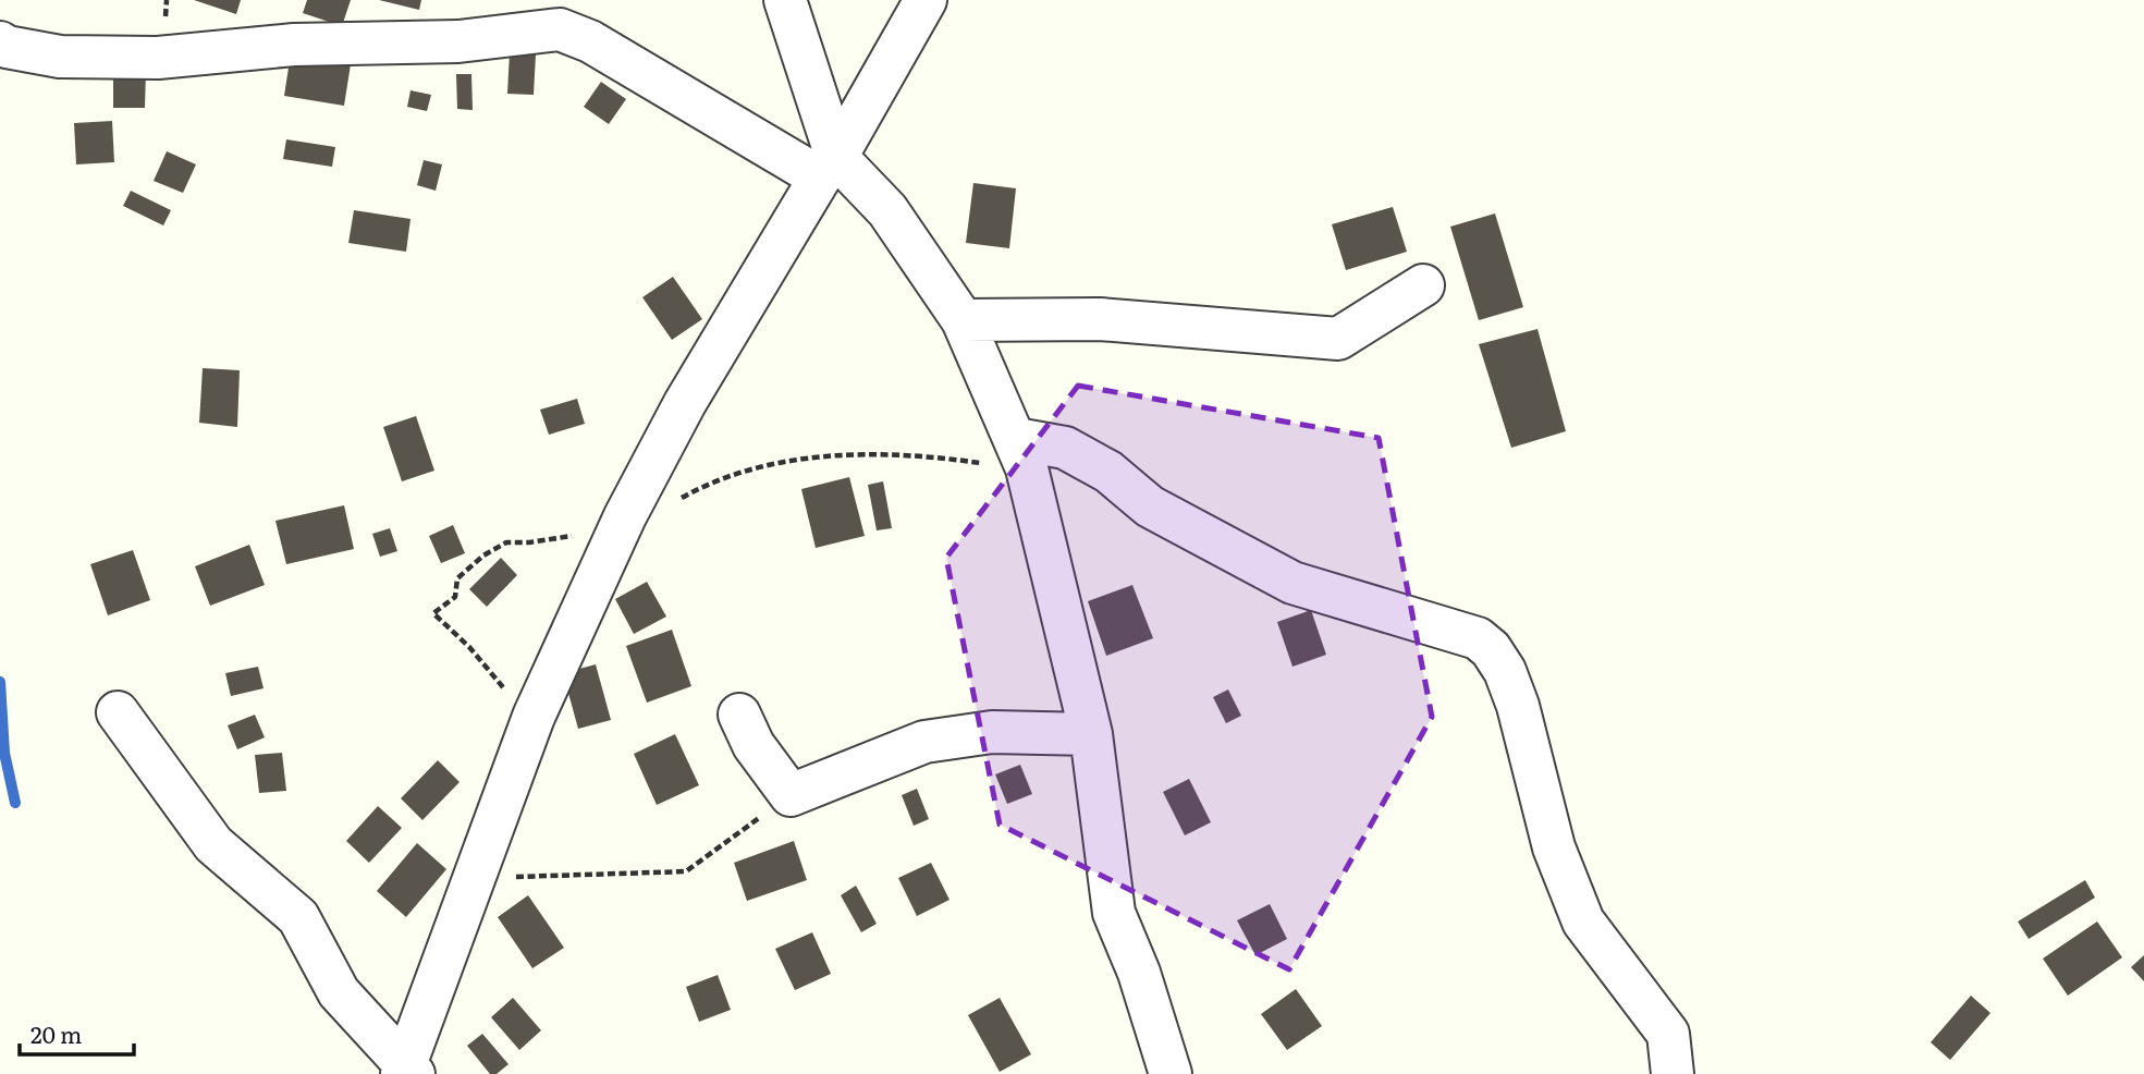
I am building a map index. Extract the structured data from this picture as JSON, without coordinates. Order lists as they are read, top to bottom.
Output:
{
  "scale_bar": "20 m"
}
